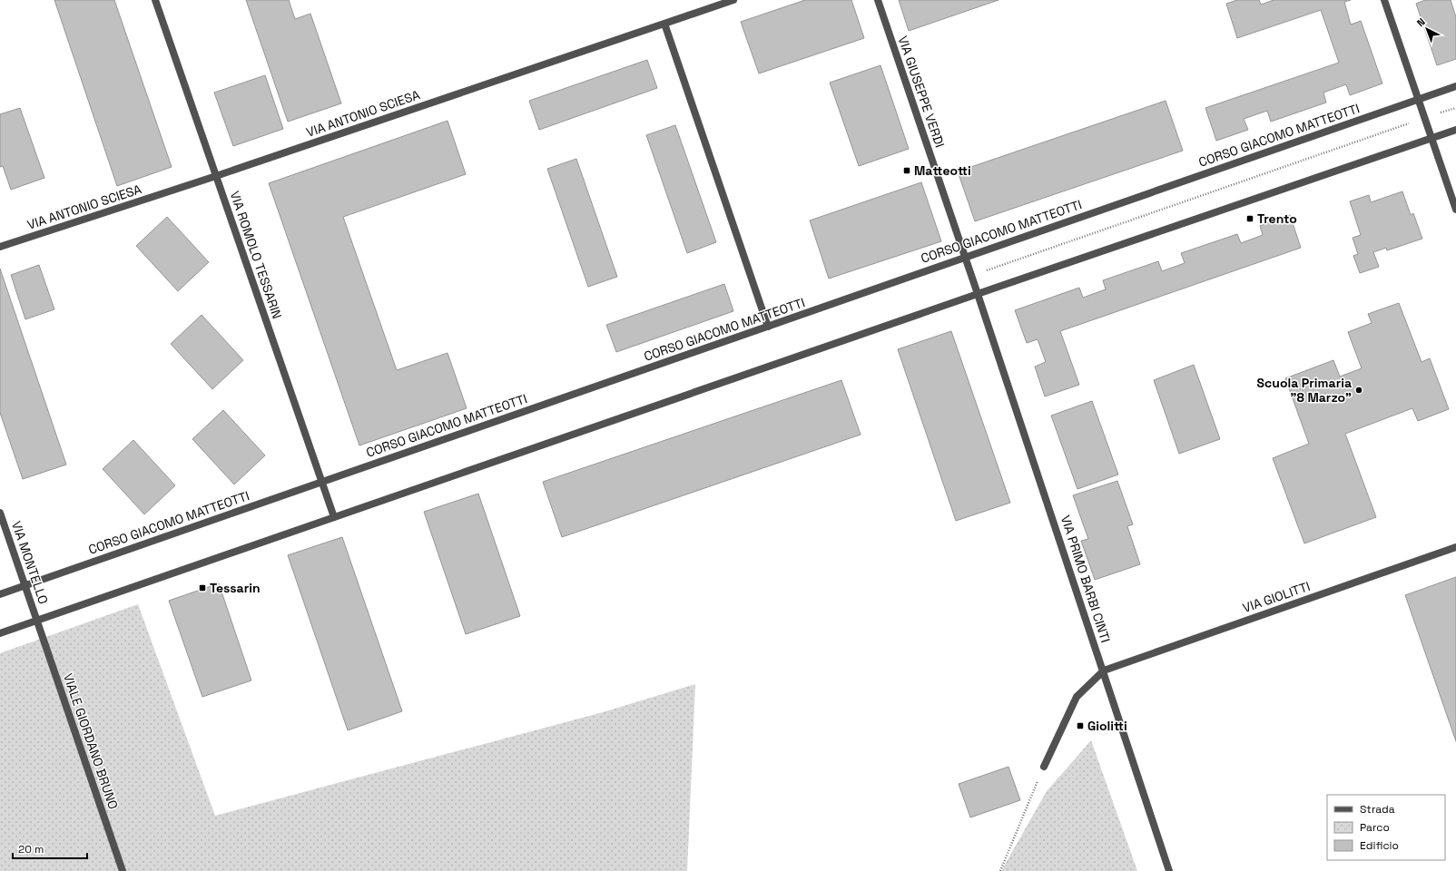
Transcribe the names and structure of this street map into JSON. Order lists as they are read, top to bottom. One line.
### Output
{"streets":{"street":["VIA GIUSEPPE VERDI","VIA ANTONIO SCIESA","CORSO GIACOMO MATTEOTTI","VIA ROMOLO TESSARIN","VIA MONTELLO","VIA PRIMO BARBI CINTI","VIA GIOLITTI","VIALE GIORDANO BRUNO"]},"crossings":[["VIA GIUSEPPE VERDI","CORSO GIACOMO MATTEOTTI"],["VIA GIUSEPPE VERDI","VIA PRIMO BARBI CINTI"],["VIA ANTONIO SCIESA","VIA ROMOLO TESSARIN"],["CORSO GIACOMO MATTEOTTI","VIA ROMOLO TESSARIN"],["CORSO GIACOMO MATTEOTTI","VIA MONTELLO"],["VIA MONTELLO","VIALE GIORDANO BRUNO"],["VIA PRIMO BARBI CINTI","VIA GIOLITTI"]],"places":{"transit":["Matteotti","Trento","Tessarin","Giolitti"],"other":["Scuola Primaria \"8 Marzo\""]},"legend":["Strada","Parco","Edificio"],"scale_bar":"20 m","north":"top left"}
